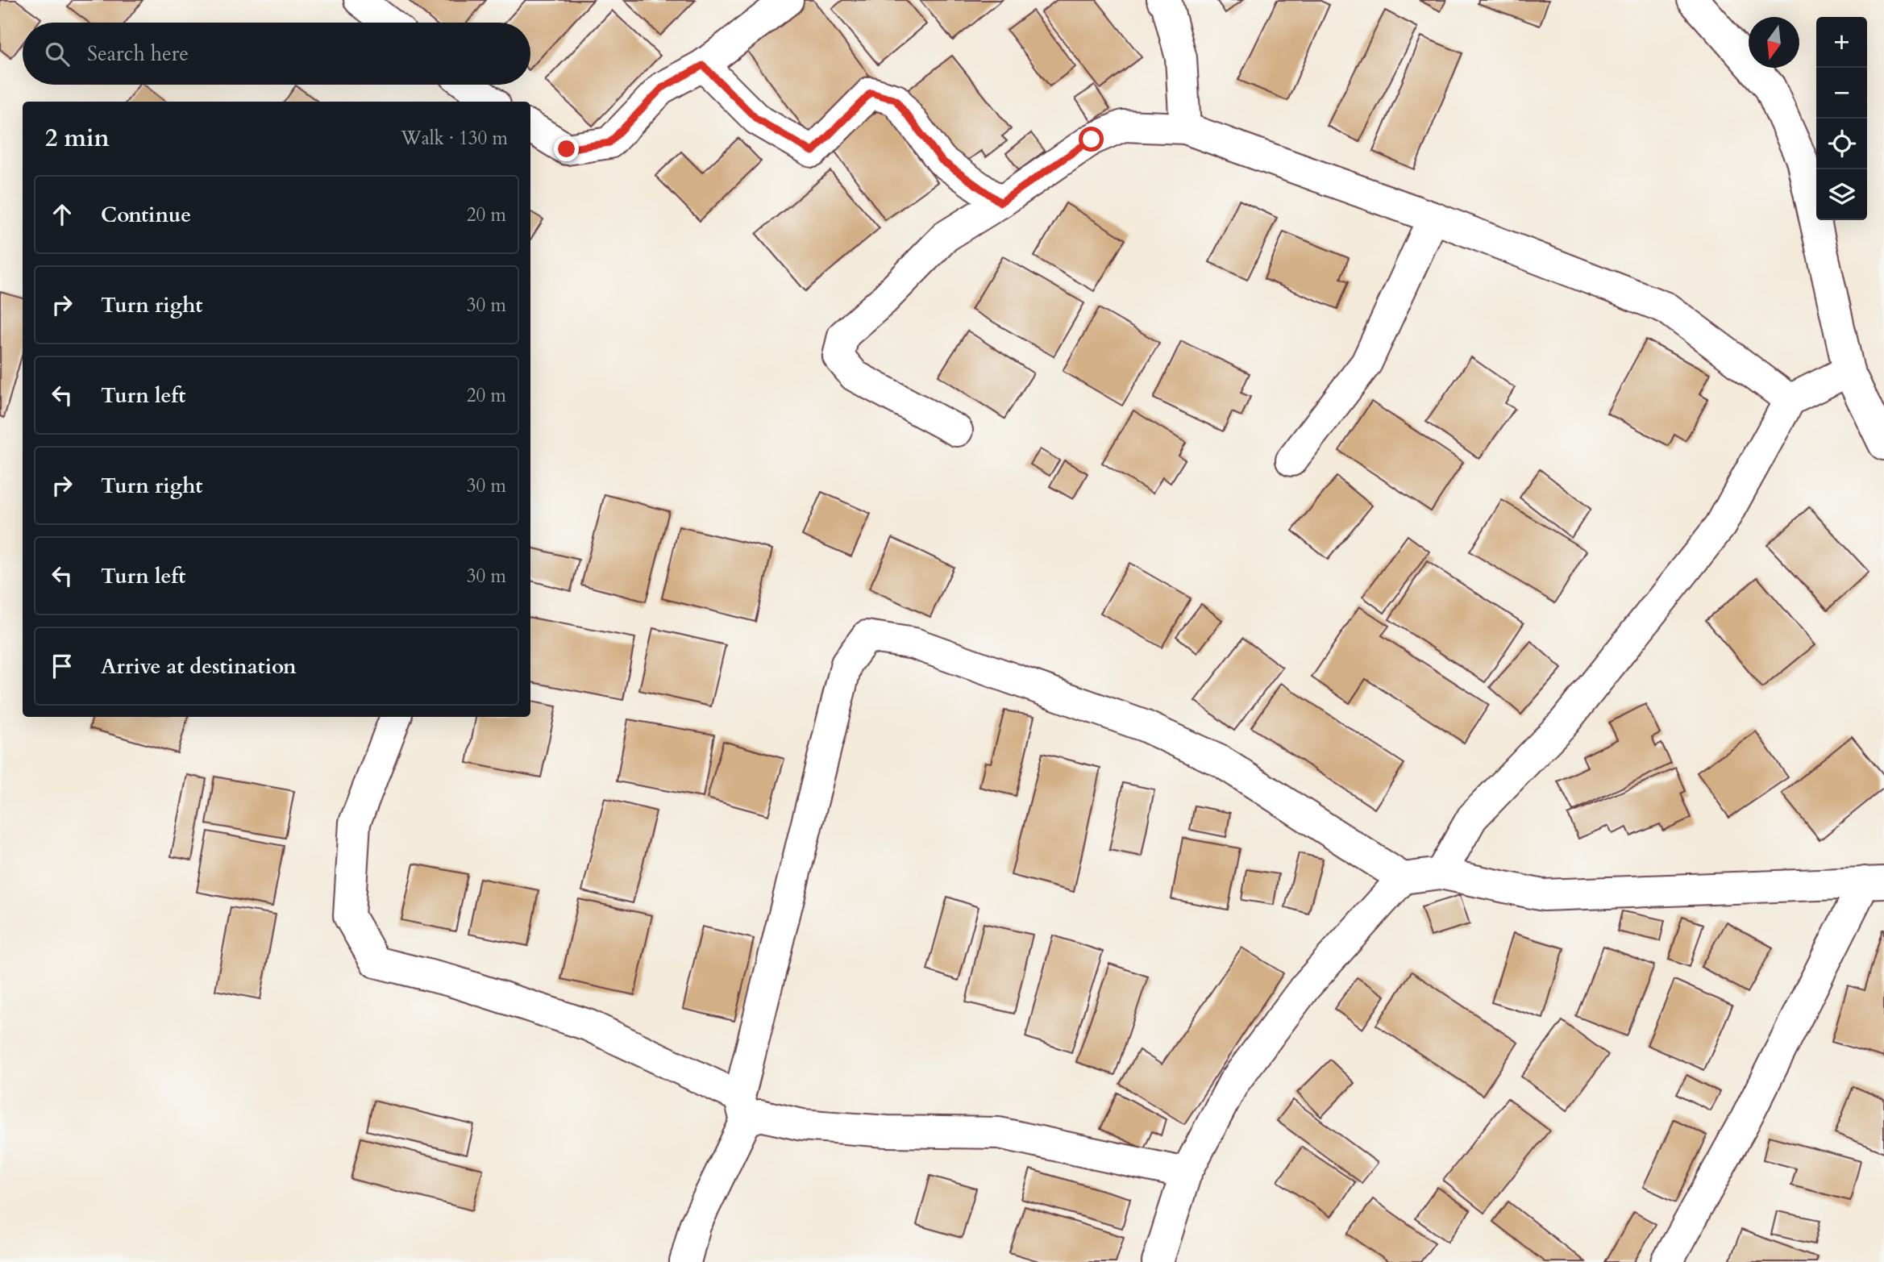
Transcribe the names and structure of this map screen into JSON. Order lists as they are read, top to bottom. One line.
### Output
{"north":"bottom","page":{"map_buttons":["+","−"],"search":"Search here","heading":["2 min","Walk · 130 m"],"list":[["Continue","20 m"],["Turn right","30 m"],["Turn left","20 m"],["Turn right","30 m"],["Turn left","30 m"],"Arrive at destination"]}}
